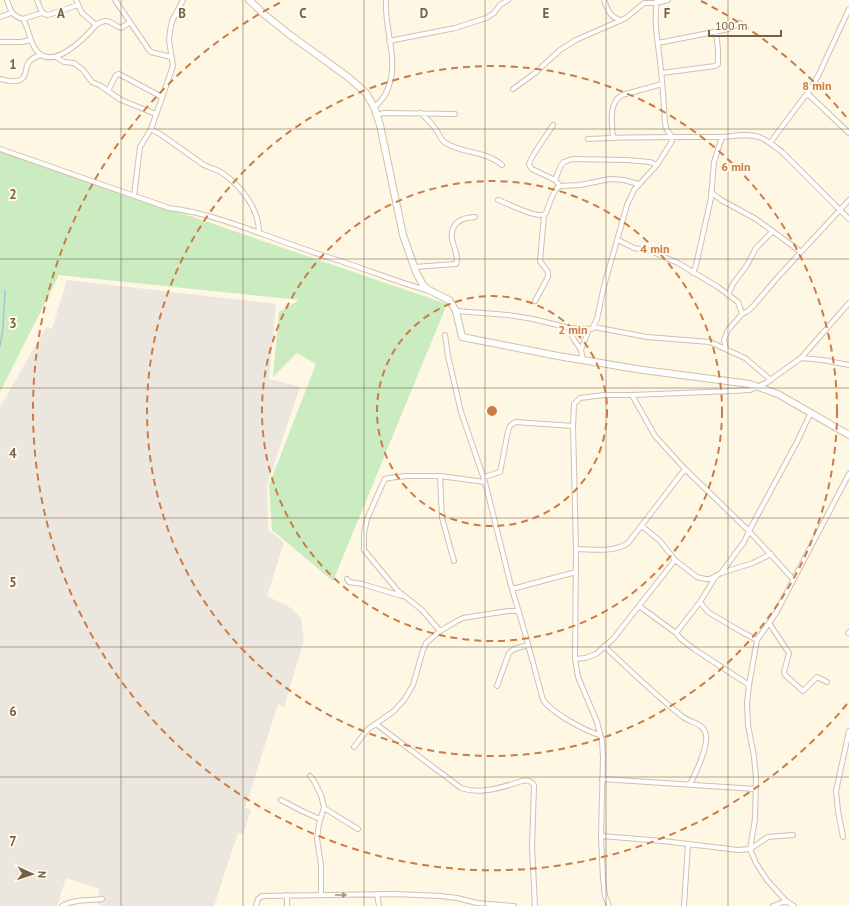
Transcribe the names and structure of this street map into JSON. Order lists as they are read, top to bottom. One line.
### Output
{"scale_bar":"100 m","north":"right","grid":{"columns":["A","B","C","D","E","F"],"rows":["1","2","3","4","5","6","7"]},"rings":["8 min","6 min","4 min","2 min"]}
